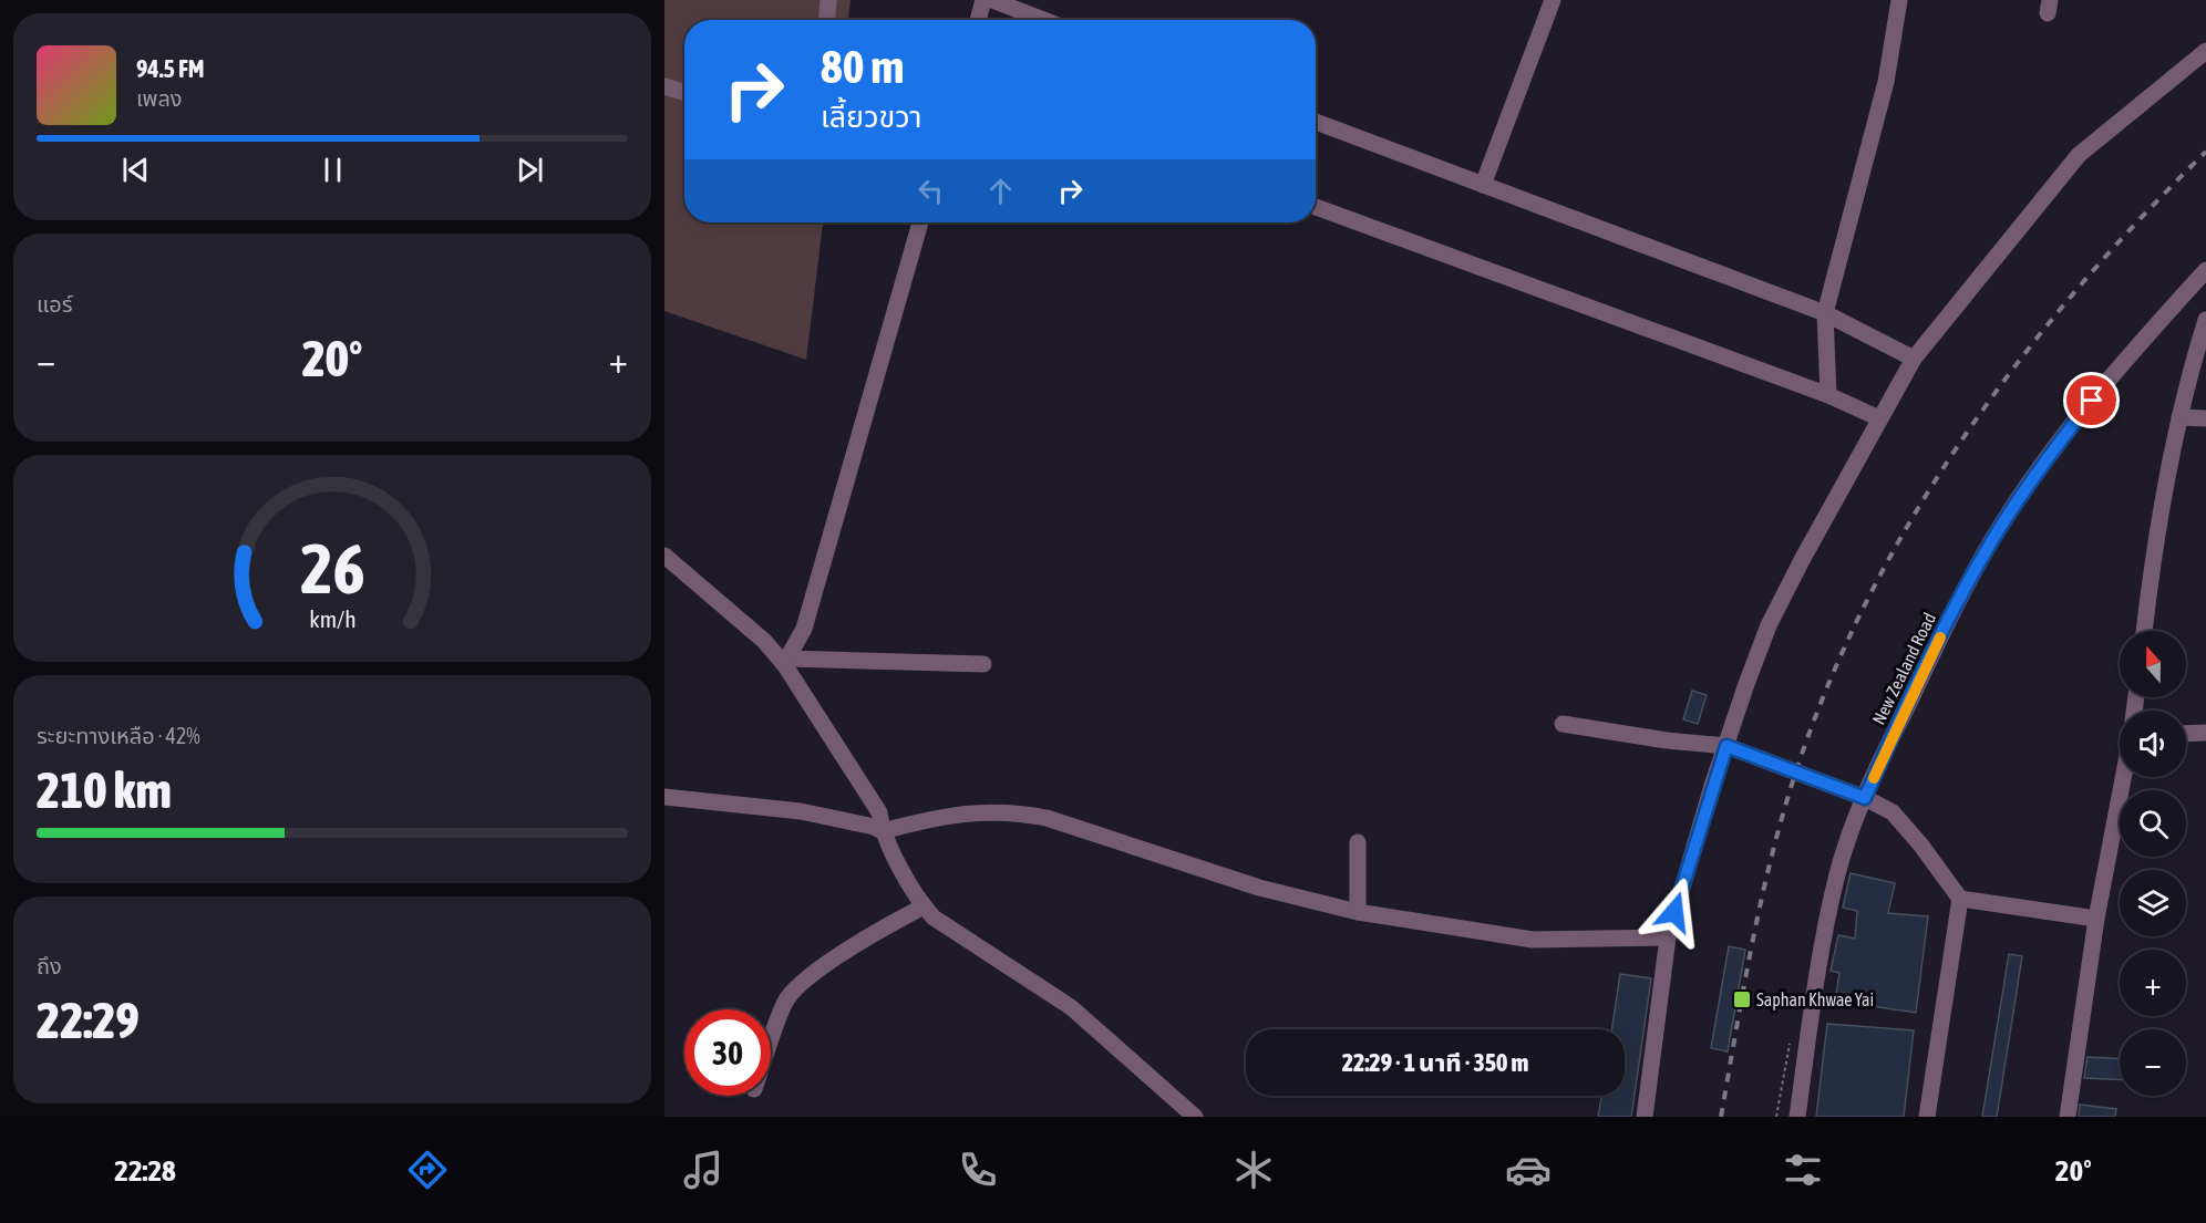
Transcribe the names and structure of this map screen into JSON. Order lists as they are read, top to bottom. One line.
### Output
{"streets":{"street":["New Zealand Road"]},"places":{"transit":["Saphan Khwae Yai"]},"north":"top","page":{"turn":["80 m","เลี้ยวขวา"],"song":["94.5 FM","เพลง"],"tile":["แอร์",["ระยะทางเหลือ · 42%","210 km"],["ถึง","22:29"]],"heat":["−","20°","+"],"map_buttons":["+","−"],"limit":"30","trip":"22:29 · 1 นาที · 350 m","tabs":["22:28","20°"],"gauge":["26","km/h"]}}
